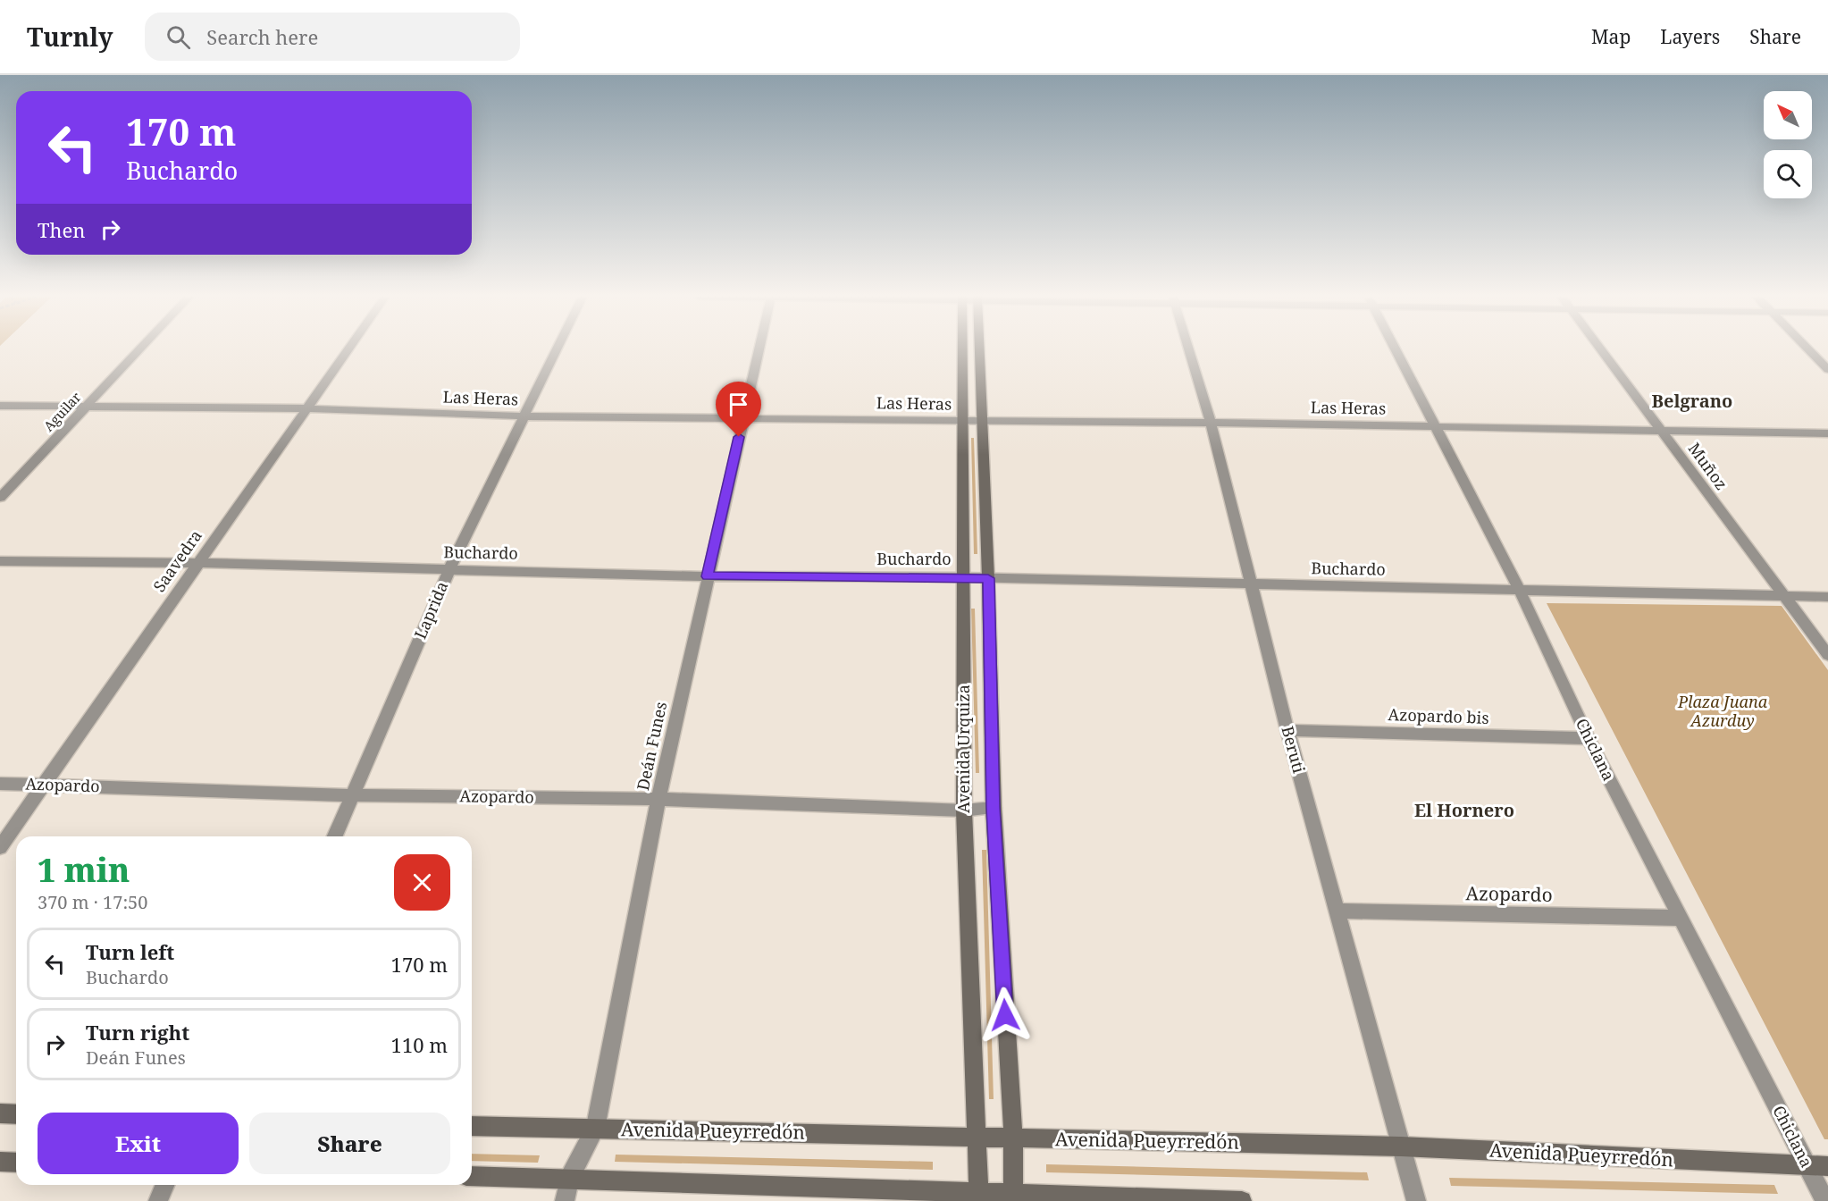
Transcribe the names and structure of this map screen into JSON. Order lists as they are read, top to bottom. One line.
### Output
{"streets":{"main road":["Avenida Urquiza","Avenida Pueyrredón"],"street":["Las Heras","Aguilar","Muñoz","Buchardo","Saavedra","Laprida","Azopardo bis","Deán Funes","Beruti","Chiclana","Azopardo"]},"crossings":[["Las Heras","Aguilar"],["Las Heras","Muñoz"],["Las Heras","Saavedra"],["Las Heras","Laprida"],["Las Heras","Deán Funes"],["Las Heras","Avenida Urquiza"],["Las Heras","Beruti"],["Las Heras","Chiclana"],["Muñoz","Buchardo"],["Buchardo","Saavedra"],["Buchardo","Laprida"],["Buchardo","Deán Funes"],["Buchardo","Avenida Urquiza"],["Buchardo","Beruti"],["Buchardo","Chiclana"],["Saavedra","Azopardo"],["Laprida","Azopardo"],["Azopardo bis","Beruti"],["Azopardo bis","Chiclana"],["Deán Funes","Azopardo"],["Deán Funes","Avenida Pueyrredón"],["Avenida Urquiza","Azopardo"],["Avenida Urquiza","Avenida Pueyrredón"],["Beruti","Azopardo"],["Beruti","Avenida Pueyrredón"],["Chiclana","Azopardo"],["Chiclana","Avenida Pueyrredón"]],"districts":["Belgrano","El Hornero"],"parks":["Plaza Juana Azurduy"],"north":"top left","page":{"header":"Turnly","search":"Search here","nav":["Map","Layers","Share"],"turn":["170 m","Buchardo"],"then":"Then","heading":["1 min","370 m · 17:50"],"list":[{"name":"Turn left","note":"Buchardo","value":"170 m"},{"name":"Turn right","note":"Deán Funes","value":"110 m"}],"buttons":["Exit","Share"]}}
